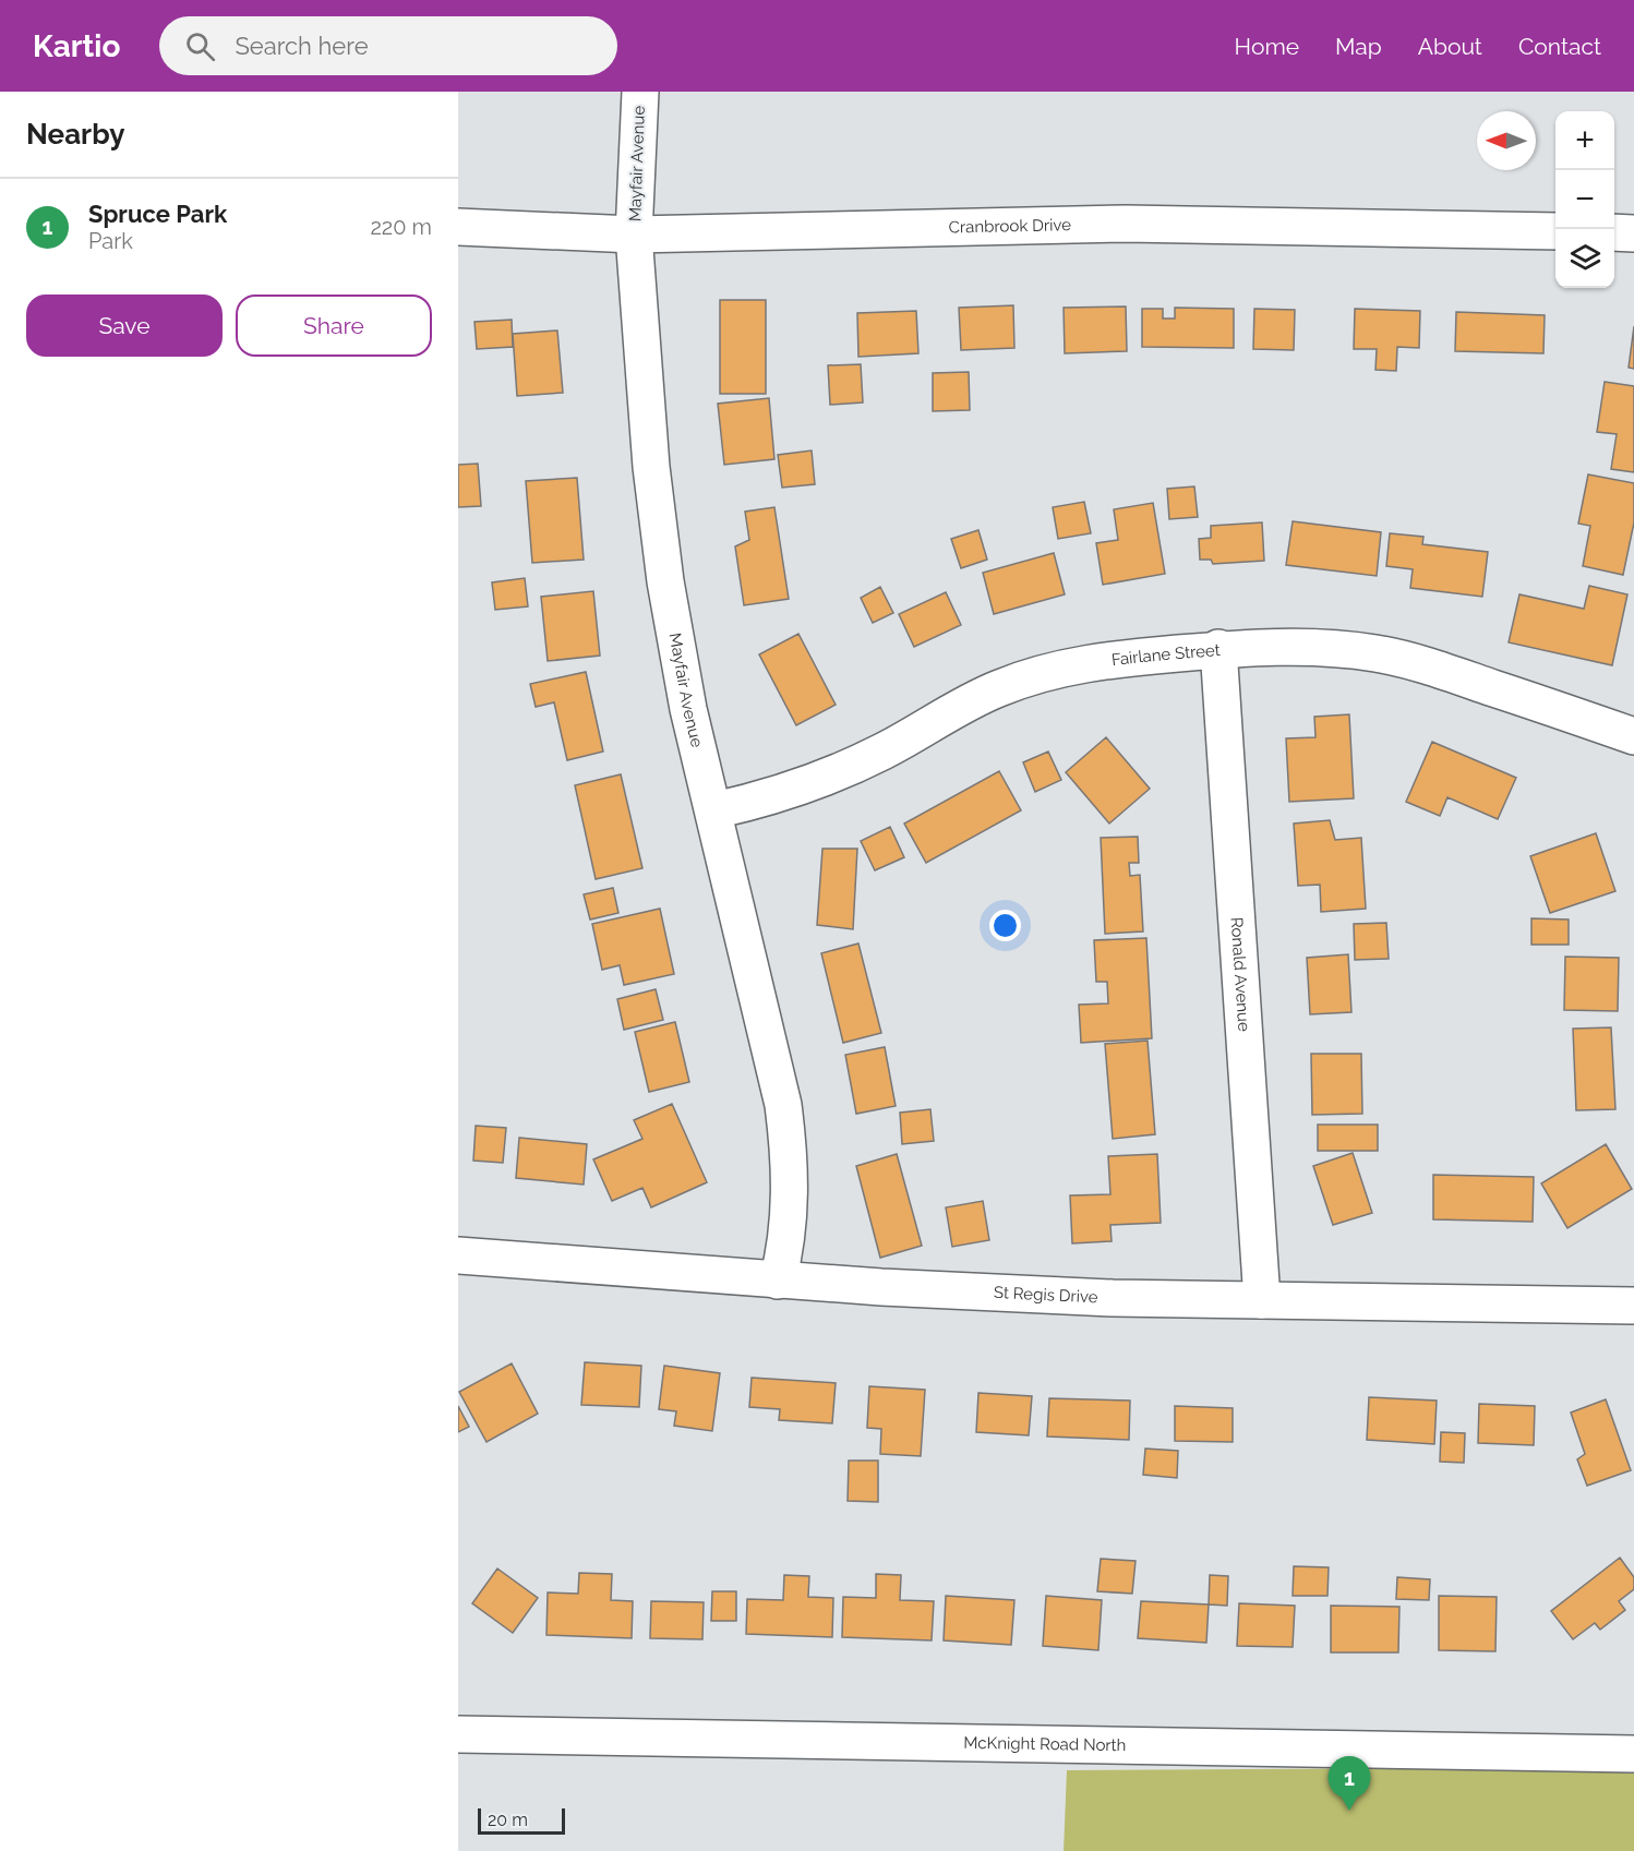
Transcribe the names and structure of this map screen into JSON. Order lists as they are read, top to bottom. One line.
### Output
{"streets":{"street":["Mayfair Avenue","Cranbrook Drive","Fairlane Street","Ronald Avenue","St Regis Drive","McKnight Road North"]},"crossings":[["Mayfair Avenue","Cranbrook Drive"],["Mayfair Avenue","Fairlane Street"],["Mayfair Avenue","St Regis Drive"],["Fairlane Street","Ronald Avenue"],["Ronald Avenue","St Regis Drive"]],"scale_bar":"20 m","north":"left","page":{"header":"Kartio","search":"Search here","nav":["Home","Map","About","Contact"],"heading":"Nearby","map_buttons":["+","−"],"list":[{"mark":"1","name":"Spruce Park","note":"Park","value":"220 m"}],"buttons":["Save","Share"],"pins":"1","scale":"20 m"}}
